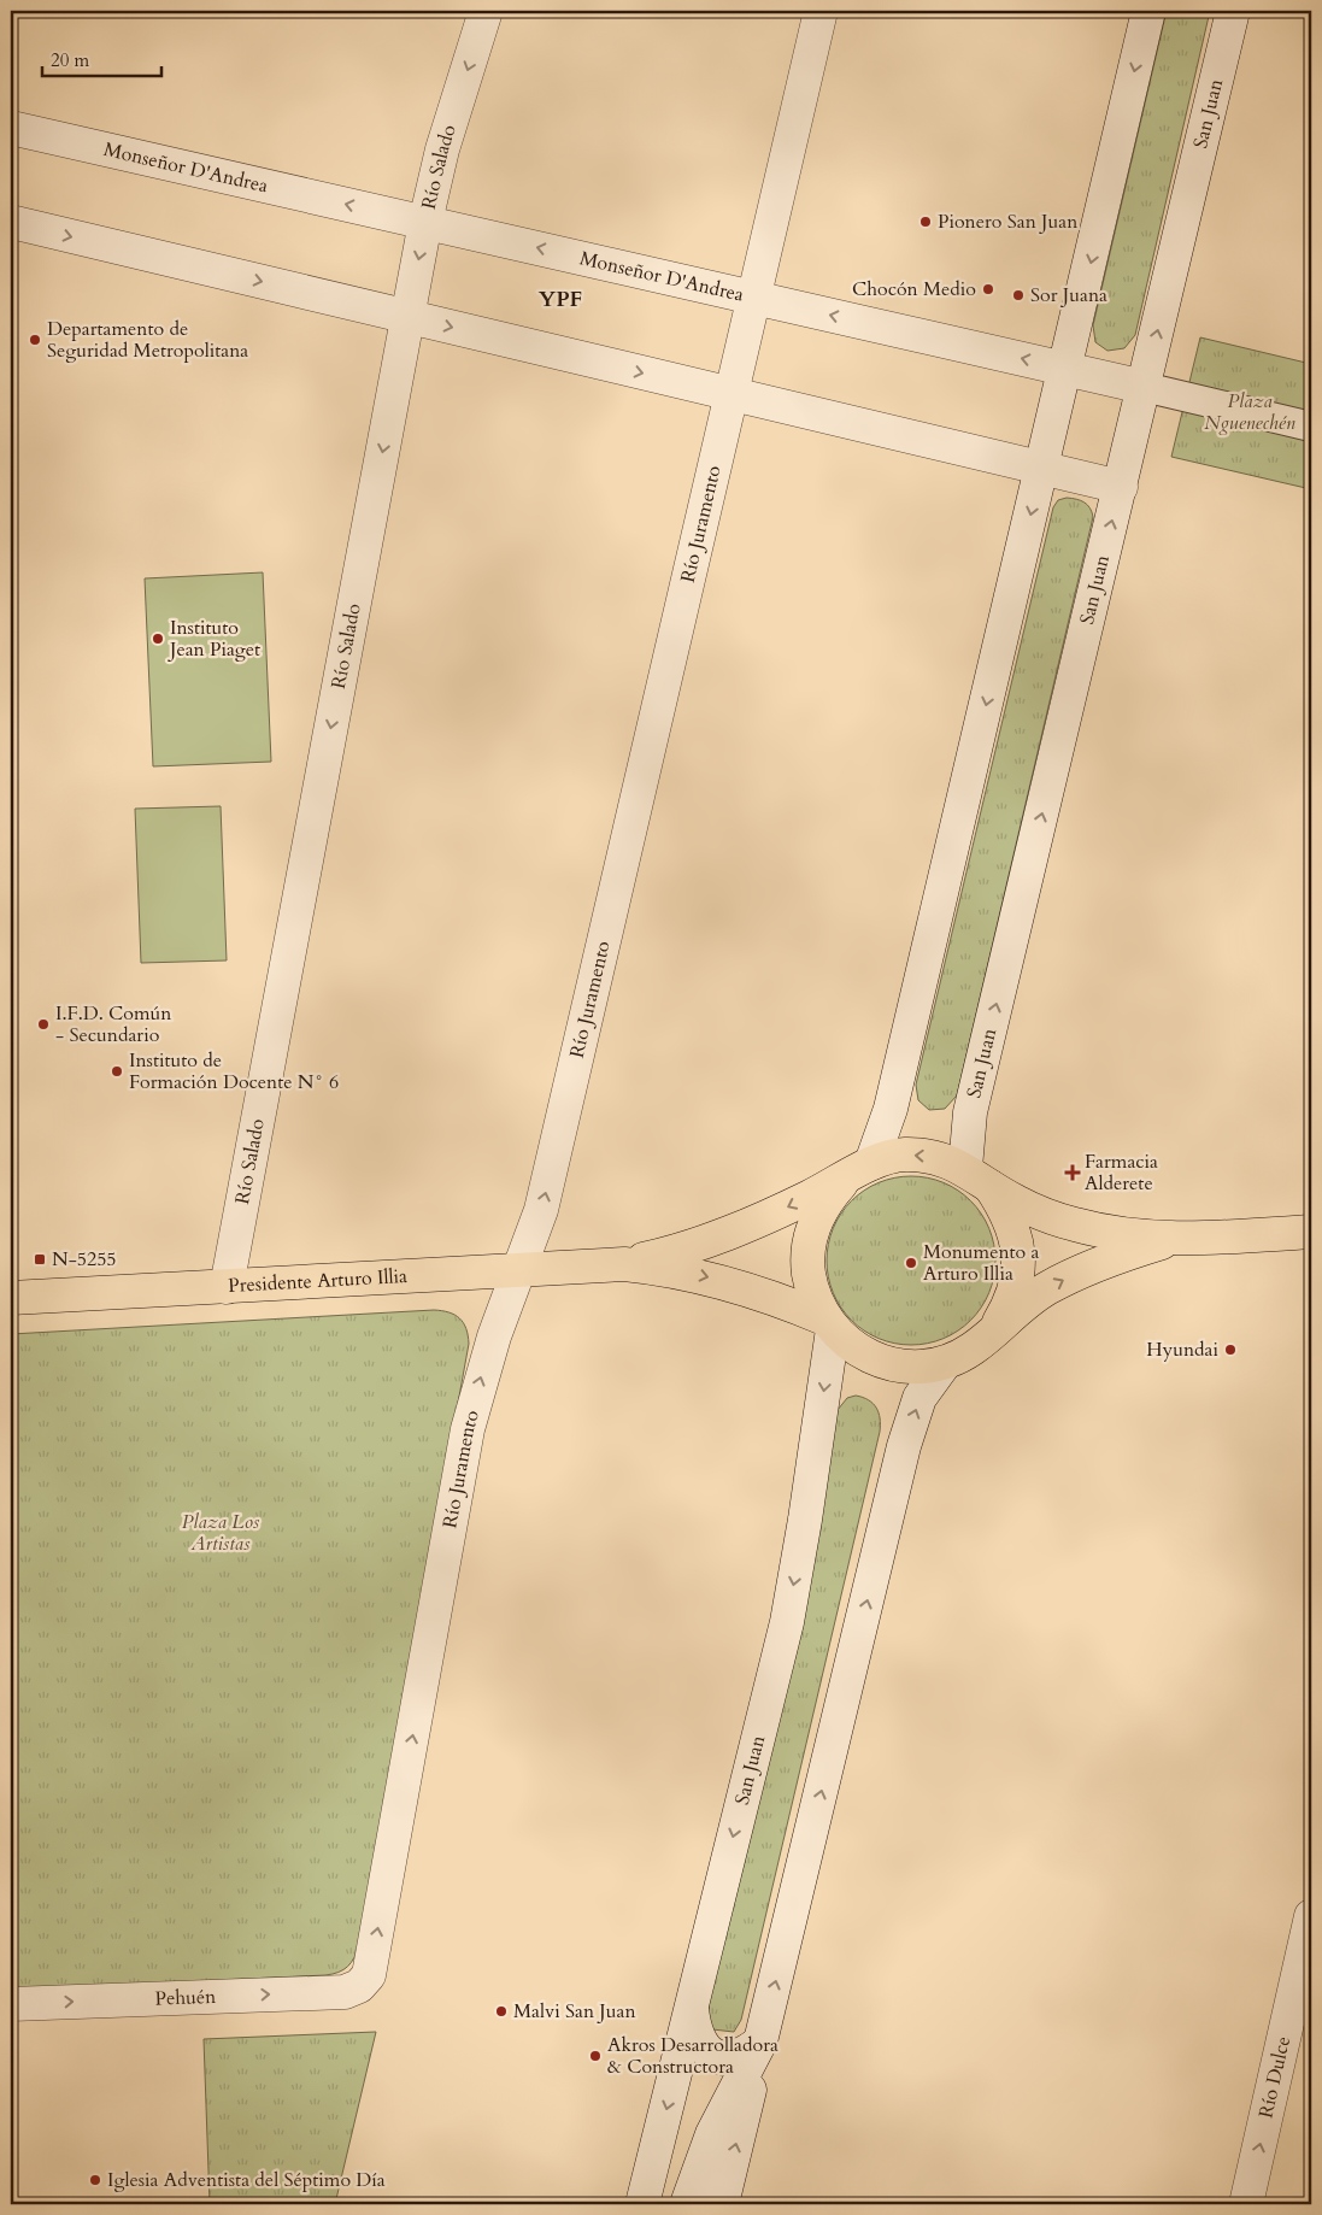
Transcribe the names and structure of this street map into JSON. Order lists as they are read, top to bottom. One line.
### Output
{"streets":{"main road":["Presidente Arturo Illia"],"street":["San Juan","Monseñor D'Andrea","Río Salado","Río Juramento","Pehuén","Río Dulce"]},"crossings":[["San Juan","Monseñor D'Andrea"],["San Juan","Presidente Arturo Illia"],["Monseñor D'Andrea","Río Salado"],["Monseñor D'Andrea","Río Juramento"],["Río Salado","Presidente Arturo Illia"],["Río Juramento","Presidente Arturo Illia"],["Río Juramento","Pehuén"]],"one_way":["Río Salado","Río Juramento","Pehuén","Río Dulce"],"districts":["YPF"],"parks":["Plaza Nguenechén","Plaza Los Artistas"],"places":{"other":["Pionero San Juan","Chocón Medio","Sor Juana","Departamento de Seguridad Metropolitana","Instituto Jean Piaget","I.F.D. Común - Secundario","Instituto de Formación Docente N° 6","Monumento a Arturo Illia","Hyundai","Malvi San Juan","Akros Desarrolladora & Constructora","Iglesia Adventista del Séptimo Día"],"health":["Farmacia Alderete"],"transit":["N-5255"]},"scale_bar":"20 m"}
